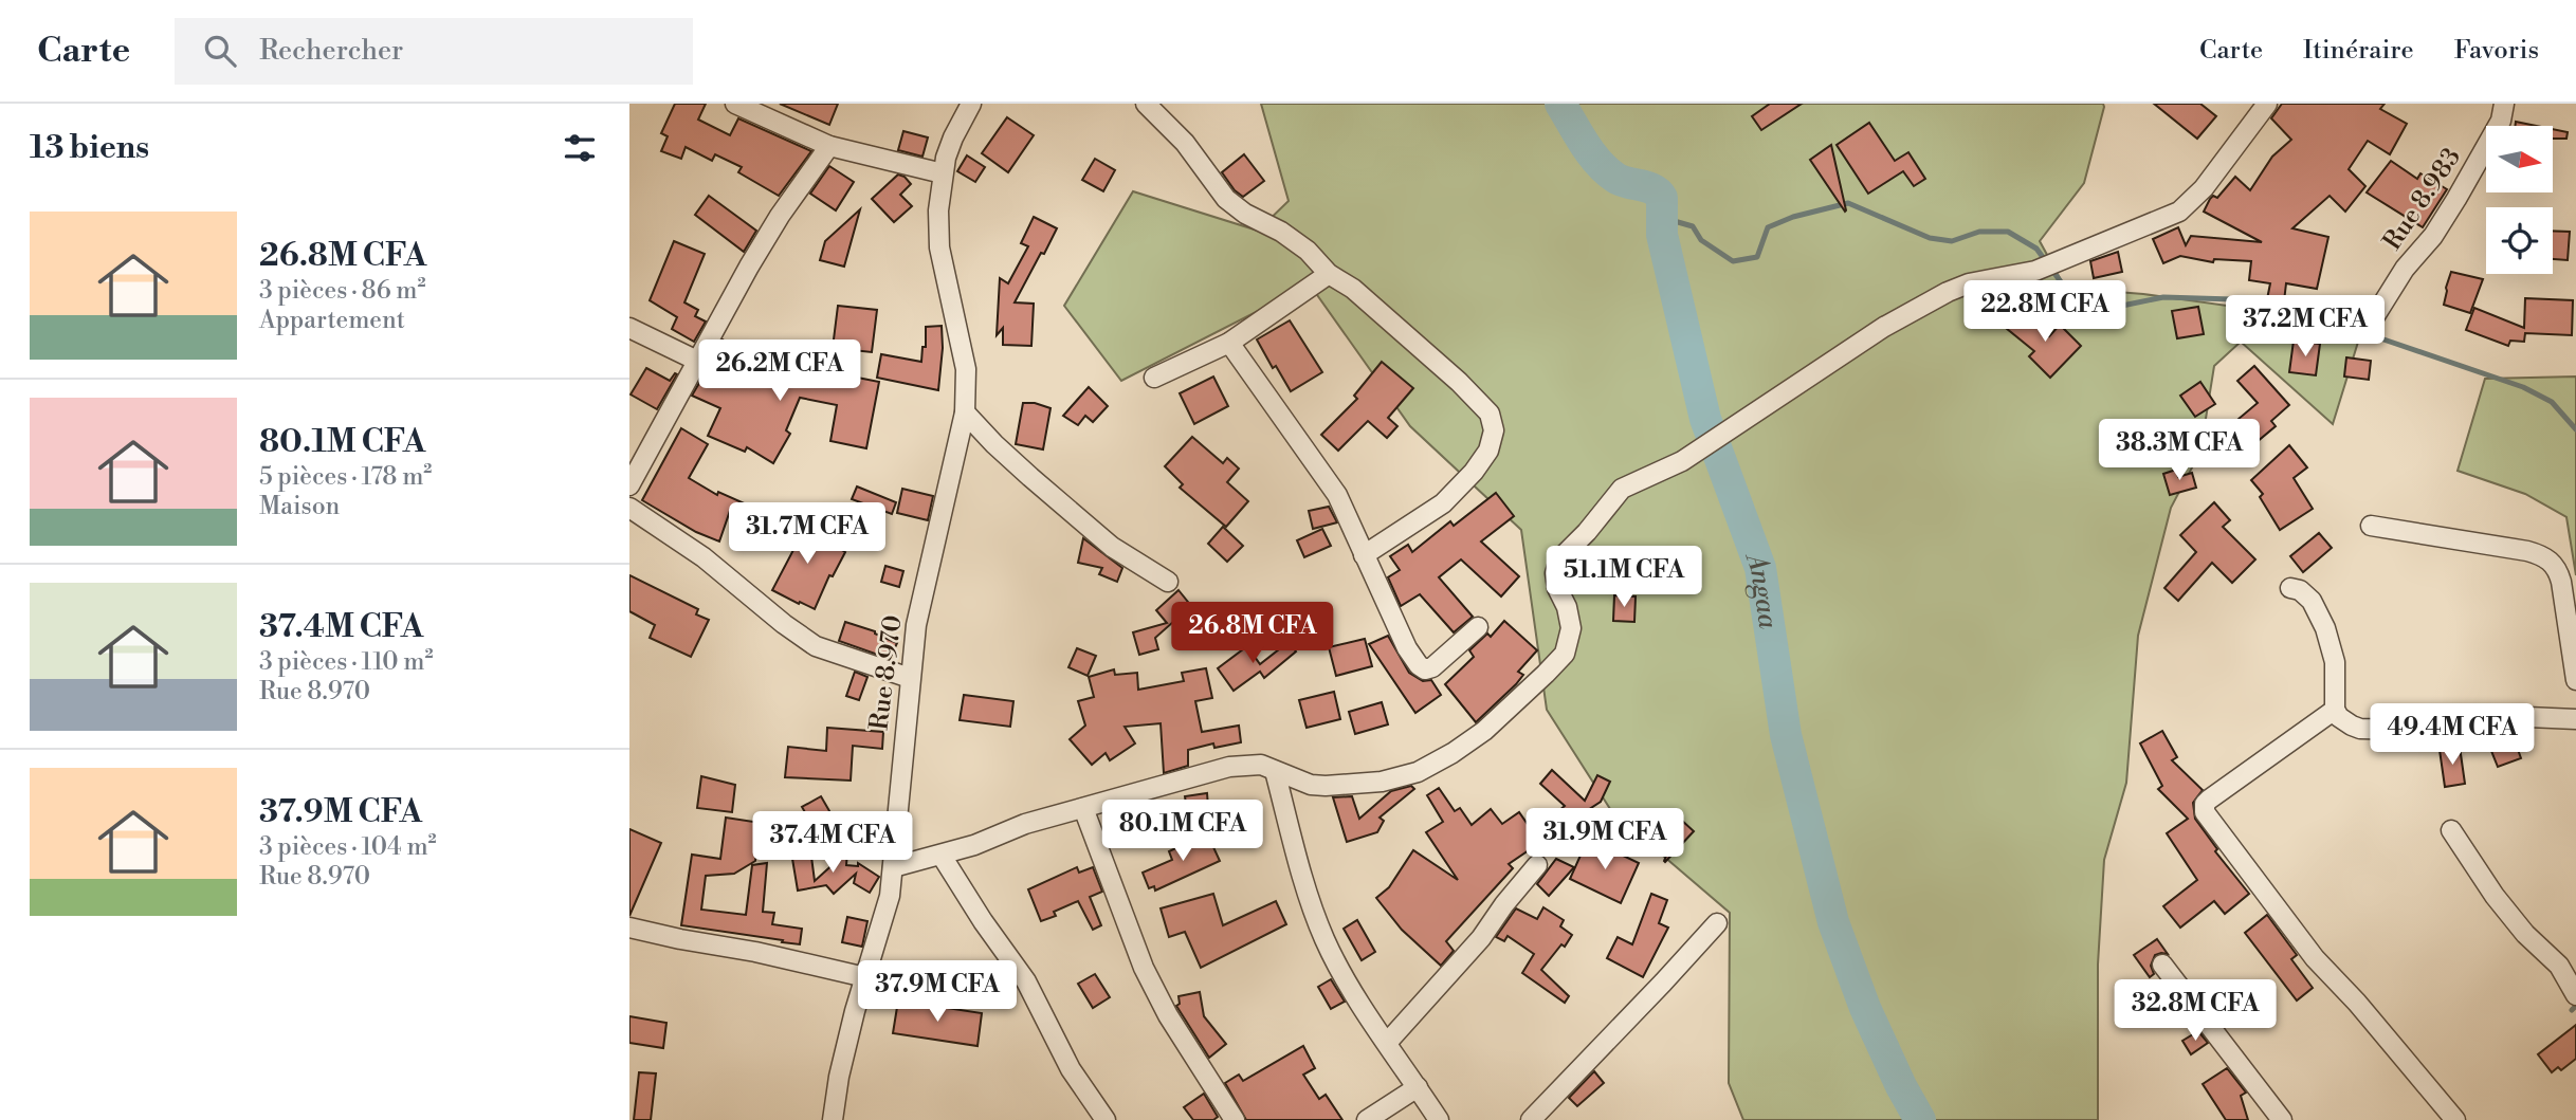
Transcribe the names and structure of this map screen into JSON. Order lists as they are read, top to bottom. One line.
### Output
{"streets":{"street":["Rue 8.983","Rue 8.970"]},"water":["Angaa"],"north":"right","page":{"header":"Carte","search":"Rechercher","nav":["Carte","Itinéraire","Favoris"],"heading":"13 biens","list":[{"name":"26.8M CFA","note":"3 pièces · 86 m² · Appartement"},{"name":"80.1M CFA","note":"5 pièces · 178 m² · Maison"},{"name":"37.4M CFA","note":"3 pièces · 110 m² · Rue 8.970"},{"name":"37.9M CFA","note":"3 pièces · 104 m² · Rue 8.970"}],"price":["22.8M CFA","37.2M CFA","26.2M CFA","38.3M CFA","31.7M CFA","51.1M CFA","26.8M CFA","49.4M CFA","80.1M CFA","31.9M CFA","37.4M CFA","37.9M CFA","32.8M CFA"]}}
